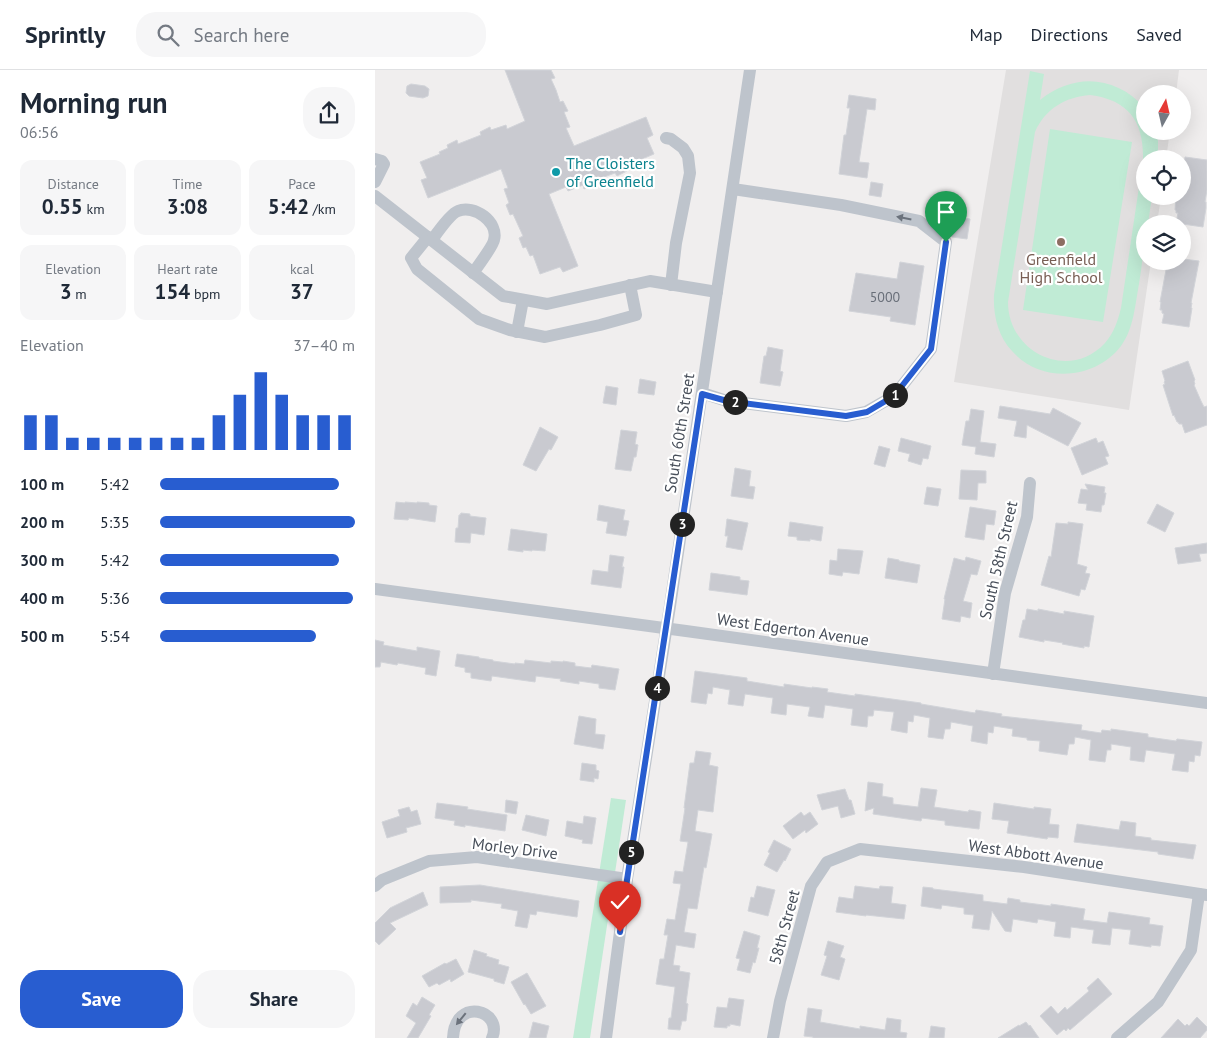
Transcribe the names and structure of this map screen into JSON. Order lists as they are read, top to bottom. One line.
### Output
{"streets":{"street":["South 60th Street","South 58th Street","West Edgerton Avenue","Morley Drive","West Abbott Avenue","58th Street"]},"crossings":[["South 60th Street","West Edgerton Avenue"],["South 60th Street","Morley Drive"],["South 58th Street","West Edgerton Avenue"],["West Abbott Avenue","58th Street"]],"places":["The Cloisters of Greenfield","Greenfield High School"],"house_numbers":["5000"],"north":"top","page":{"header":"Sprintly","search":"Search here","nav":["Map","Directions","Saved"],"heading":["Morning run","06:56"],"stats":[["Distance","0.55 km"],["Time","3:08"],["Pace","5:42 /km"],["Elevation","3 m"],["Heart rate","154 bpm"],["kcal","37"]],"chart":["Elevation","37–40 m"],"pins":["1","2","3","4","5"],"list":[{"name":"100 m","note":"5:42"},{"name":"200 m","note":"5:35"},{"name":"300 m","note":"5:42"},{"name":"400 m","note":"5:36"},{"name":"500 m","note":"5:54"}],"buttons":["Save","Share"]}}
